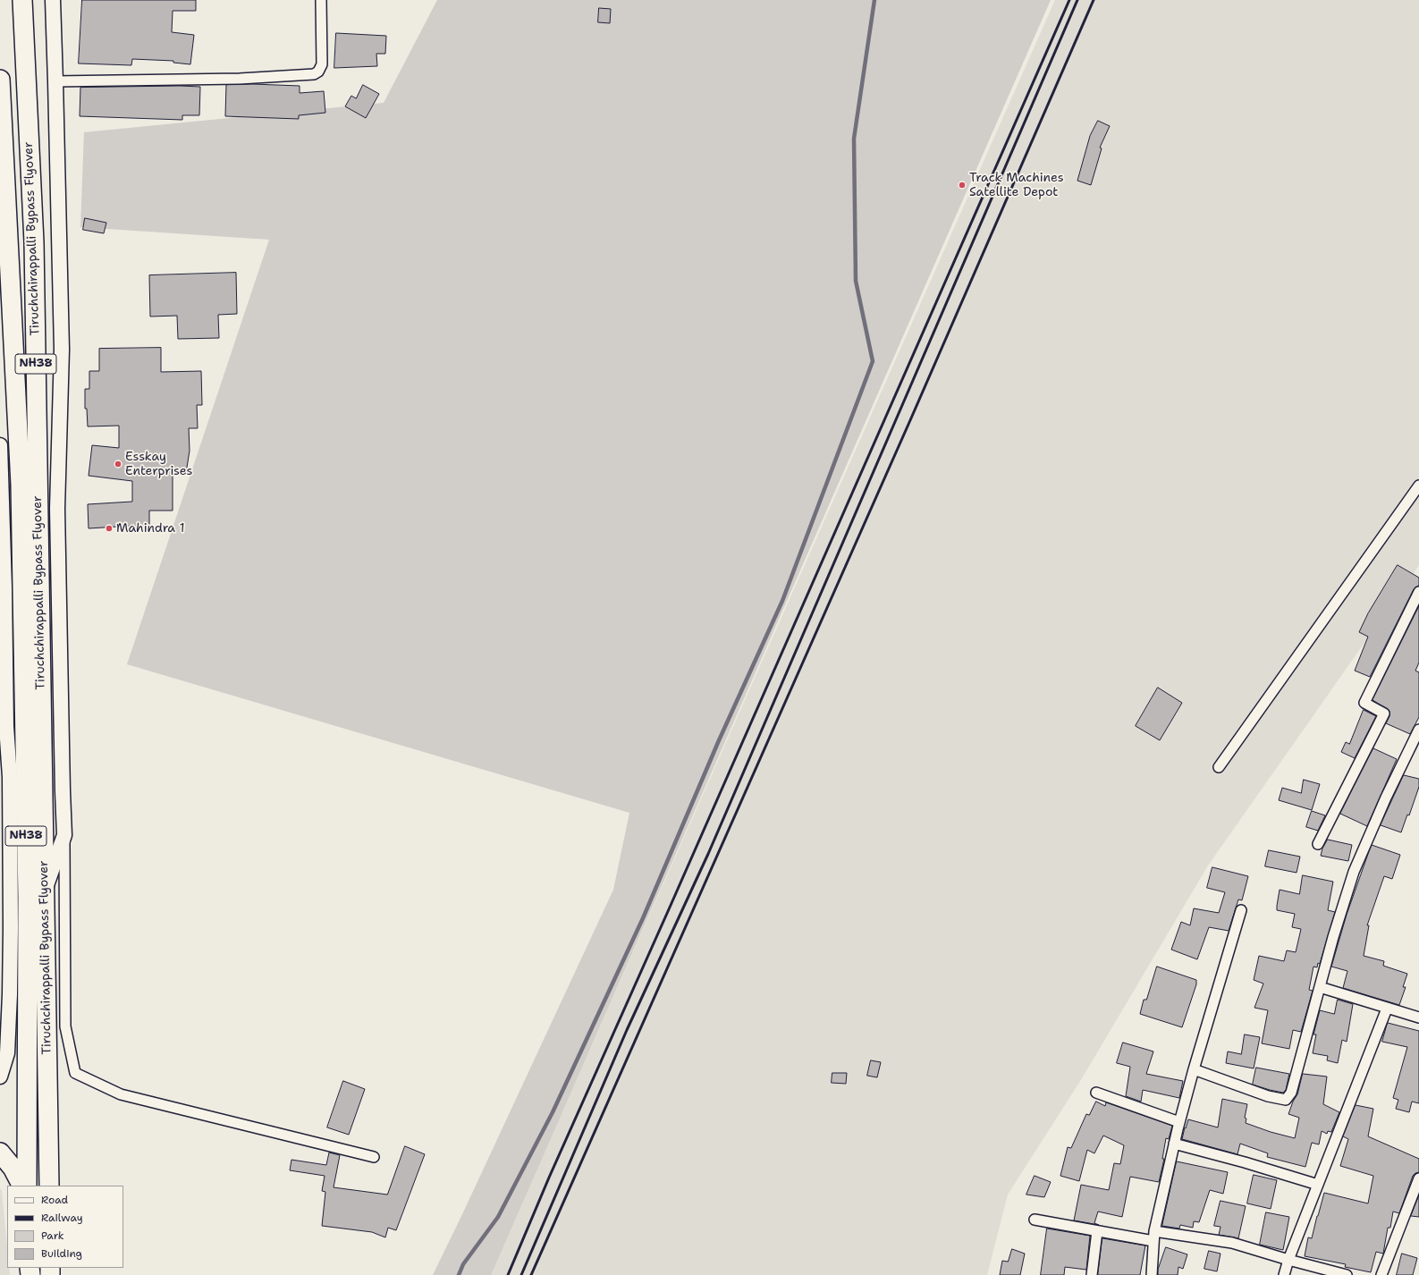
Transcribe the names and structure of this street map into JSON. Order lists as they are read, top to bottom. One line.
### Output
{"streets":{"highway":["Tiruchchirappalli Bypass Flyover","NH38"]},"places":["Track Machines Satellite Depot","Esskay Enterprises","Mahindra 1"],"legend":["Road","Railway","Park","Building"]}
